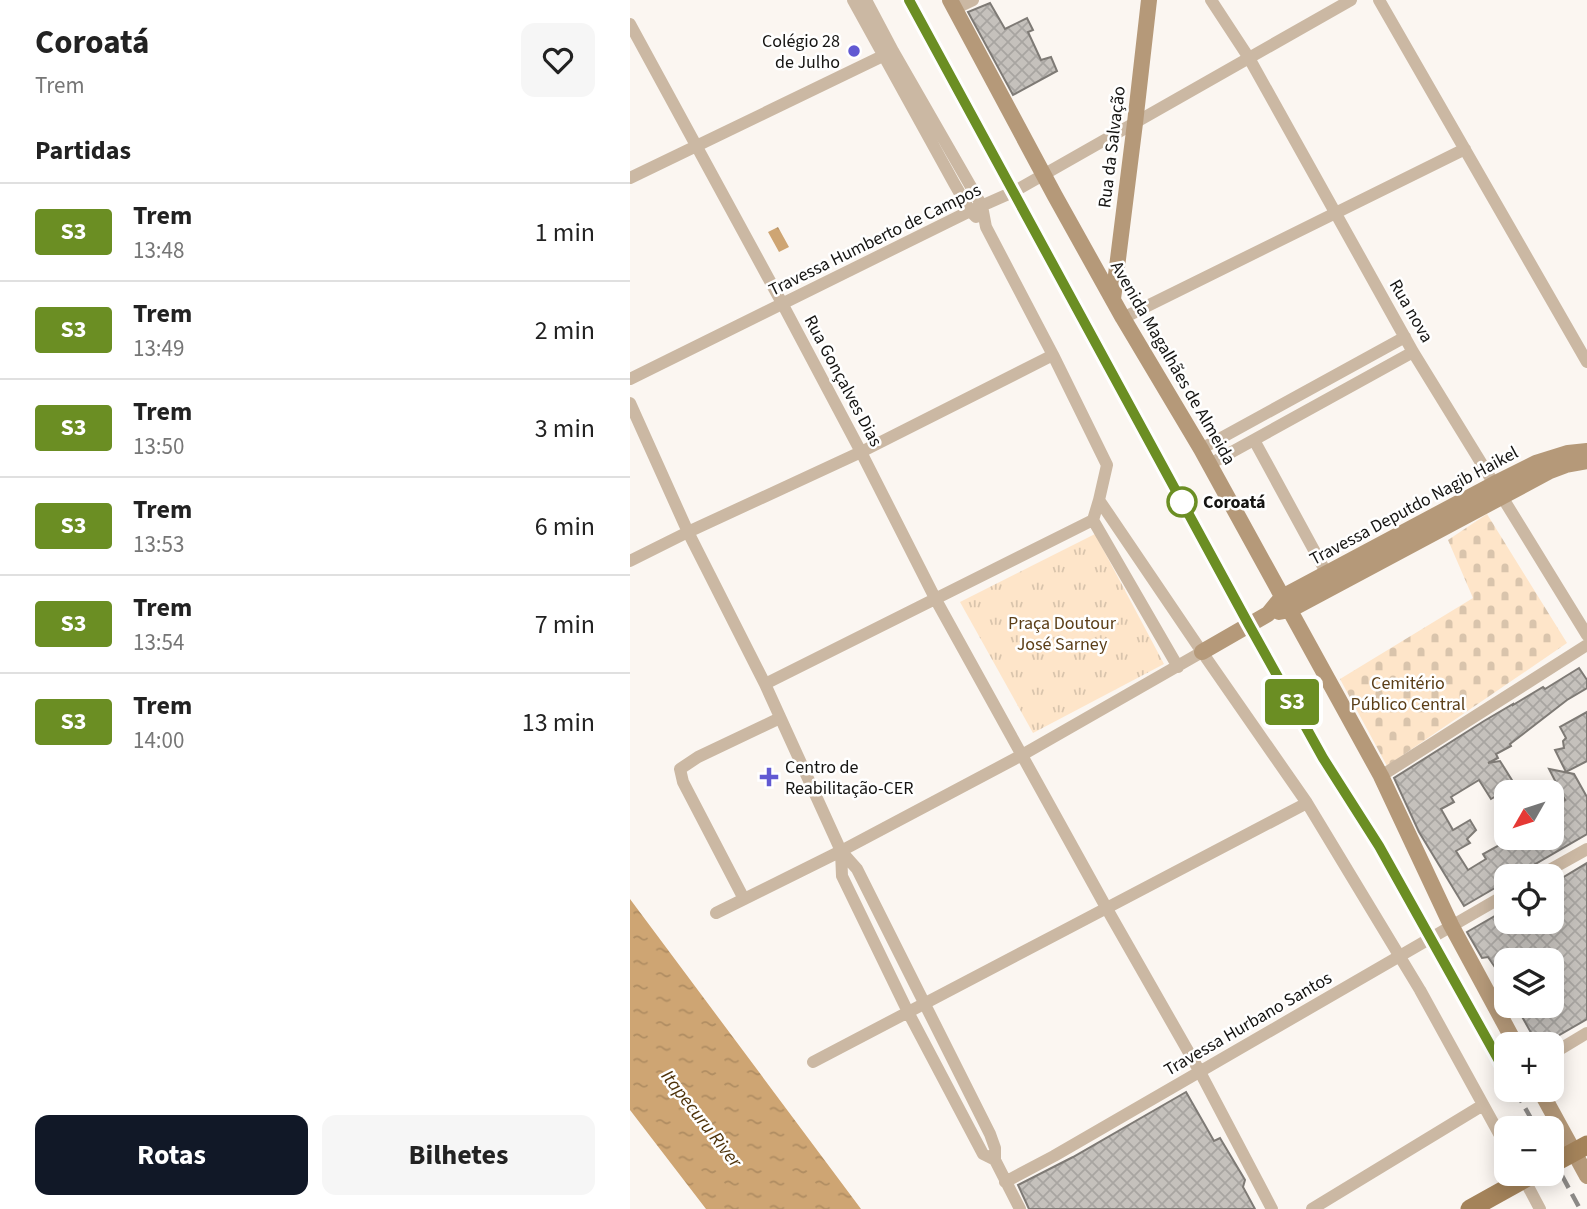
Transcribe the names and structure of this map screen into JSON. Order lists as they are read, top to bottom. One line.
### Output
{"streets":{"street":["Rua da Salvação","Travessa Humberto de Campos","Rua nova","Avenida Magalhães de Almeida","Rua Gonçalves Dias","Travessa Deputdo Nagib Haikel","Travessa Hurbano Santos"]},"crossings":[["Rua da Salvação","Travessa Humberto de Campos"],["Rua da Salvação","Avenida Magalhães de Almeida"],["Travessa Humberto de Campos","Rua nova"],["Travessa Humberto de Campos","Avenida Magalhães de Almeida"],["Travessa Humberto de Campos","Rua Gonçalves Dias"],["Rua nova","Travessa Deputdo Nagib Haikel"],["Avenida Magalhães de Almeida","Travessa Deputdo Nagib Haikel"],["Avenida Magalhães de Almeida","Travessa Hurbano Santos"],["Rua Gonçalves Dias","Travessa Hurbano Santos"]],"water":["Itapecuru River"],"parks":["Praça Doutour José Sarney","Cemitério Público Central"],"places":{"other":["Colégio 28 de Julho","Coroatá"],"health":["Centro de Reabilitação-CER"]},"north":"bottom left","page":{"heading":[["Coroatá","Trem"],"Partidas"],"on_map":"S3","list":[{"mark":"S3","name":"Trem","note":"13:48","value":"1 min"},{"mark":"S3","name":"Trem","note":"13:49","value":"2 min"},{"mark":"S3","name":"Trem","note":"13:50","value":"3 min"},{"mark":"S3","name":"Trem","note":"13:53","value":"6 min"},{"mark":"S3","name":"Trem","note":"13:54","value":"7 min"},{"mark":"S3","name":"Trem","note":"14:00","value":"13 min"}],"map_buttons":["+","−"],"buttons":["Rotas","Bilhetes"]}}
